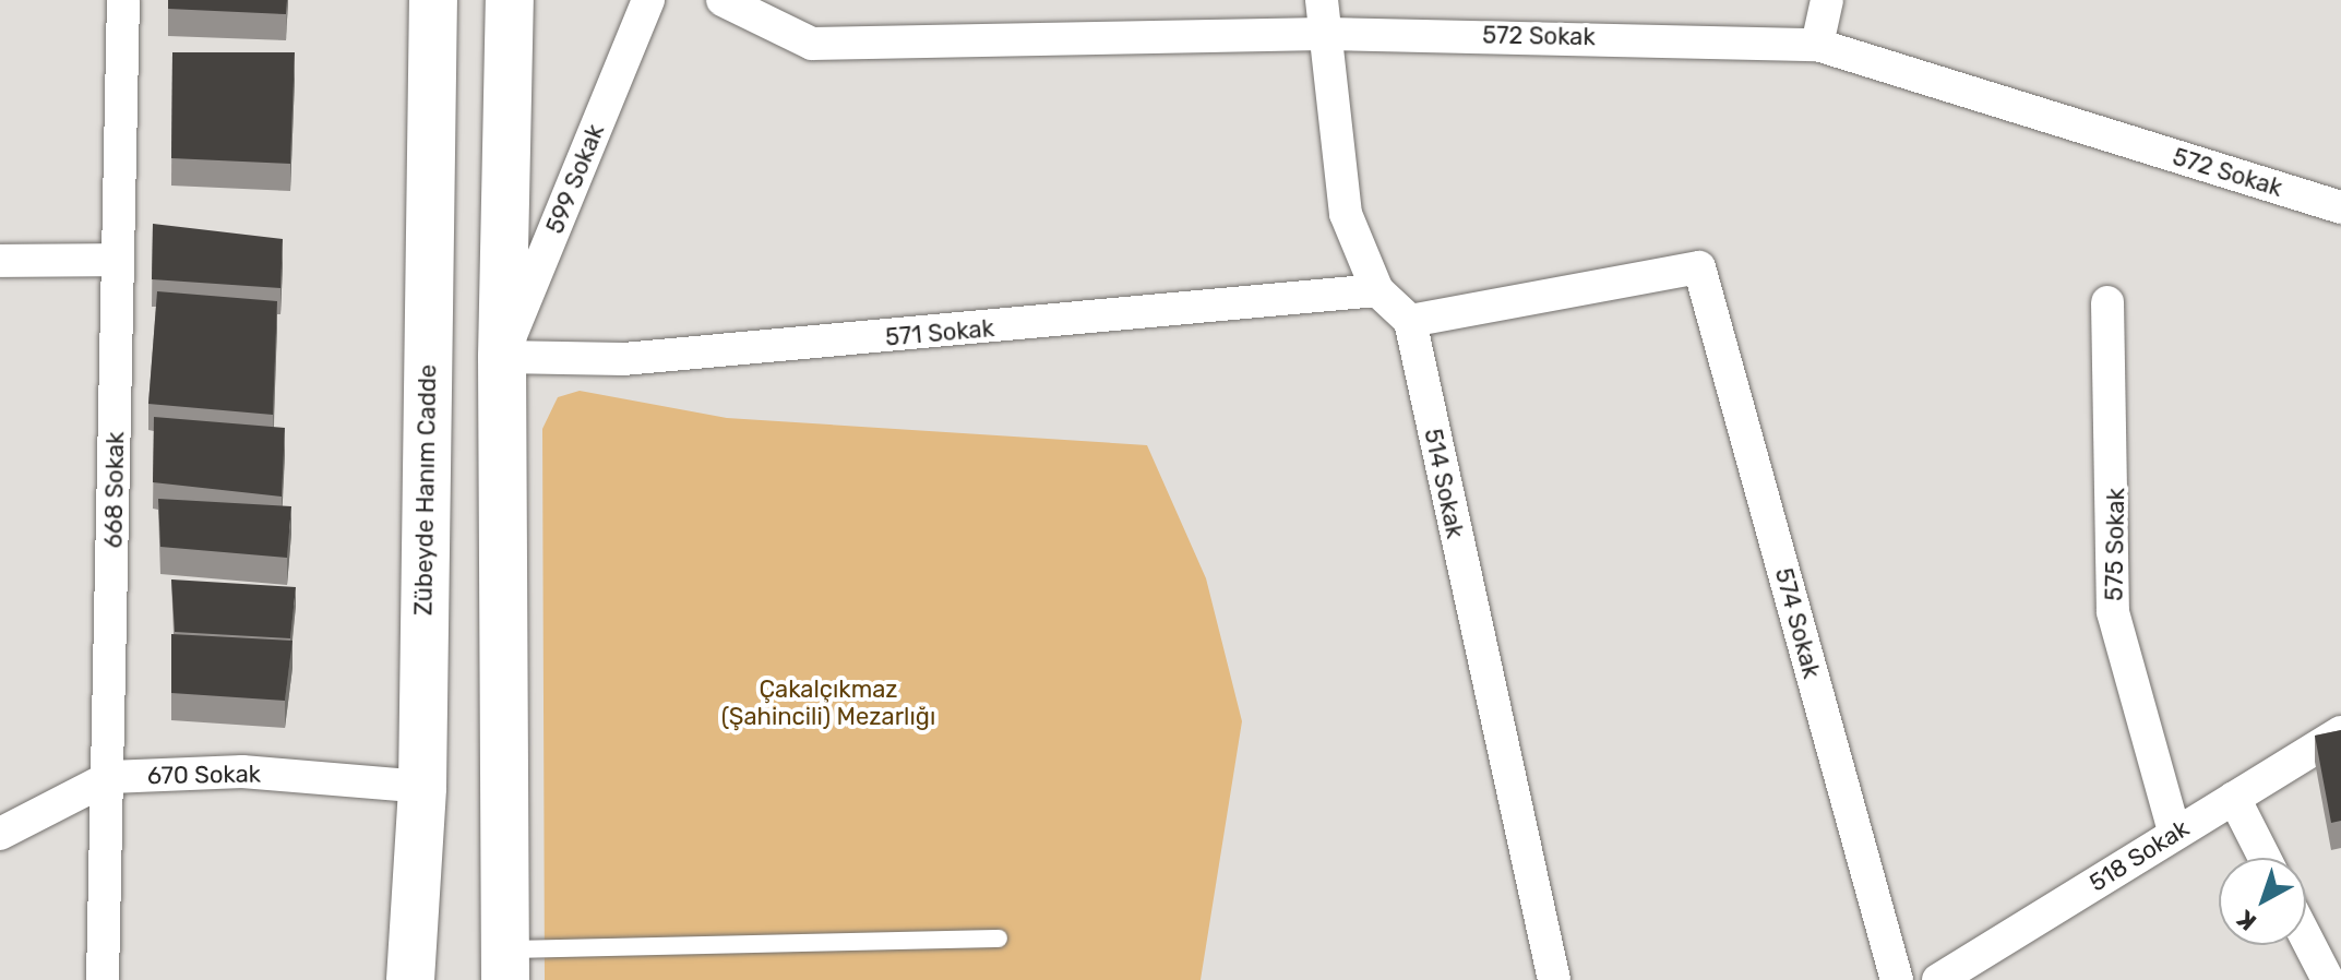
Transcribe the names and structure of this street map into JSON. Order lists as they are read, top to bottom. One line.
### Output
{"streets":{"highway":["Zübeyde Hanım Cadde"],"street":["572 Sokak","599 Sokak","571 Sokak","514 Sokak","668 Sokak","575 Sokak","574 Sokak","670 Sokak","518 Sokak"]},"crossings":[["599 Sokak","571 Sokak"],["514 Sokak","574 Sokak"],["668 Sokak","670 Sokak"],["Zübeyde Hanım Cadde","670 Sokak"],["575 Sokak","518 Sokak"]],"parks":["Çakalçıkmaz (Şahincili) Mezarlığı"],"north":"bottom left"}
